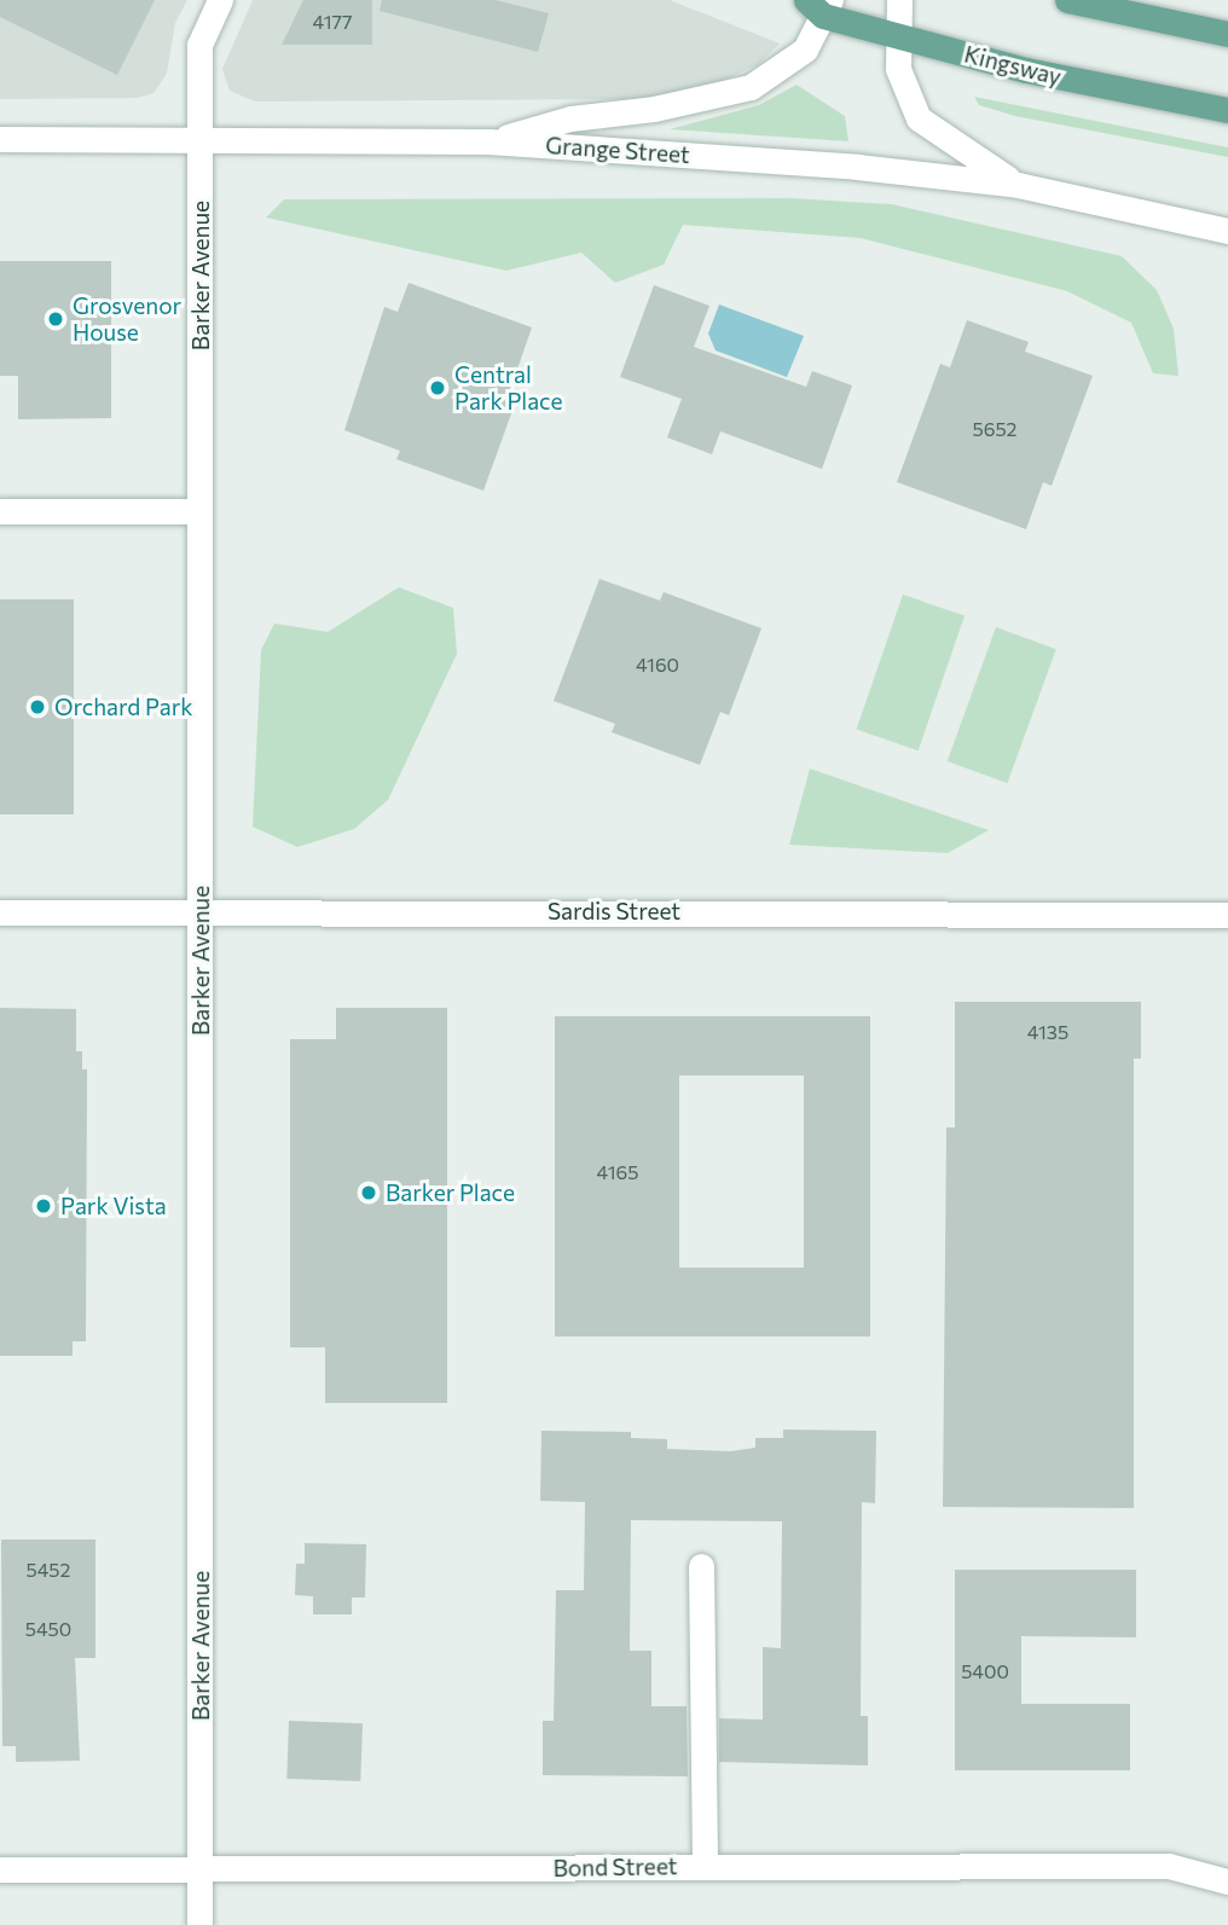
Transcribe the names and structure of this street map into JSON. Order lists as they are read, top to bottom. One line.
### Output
{"streets":{"main road":["Kingsway"],"street":["Grange Street","Barker Avenue","Sardis Street","Bond Street"]},"crossings":[["Grange Street","Barker Avenue"],["Barker Avenue","Sardis Street"],["Barker Avenue","Bond Street"]],"places":["Grosvenor House","Central Park Place","Orchard Park","Barker Place","Park Vista"],"house_numbers":["4177","5652","4160","4135","4165","5452","5450","5400"]}
